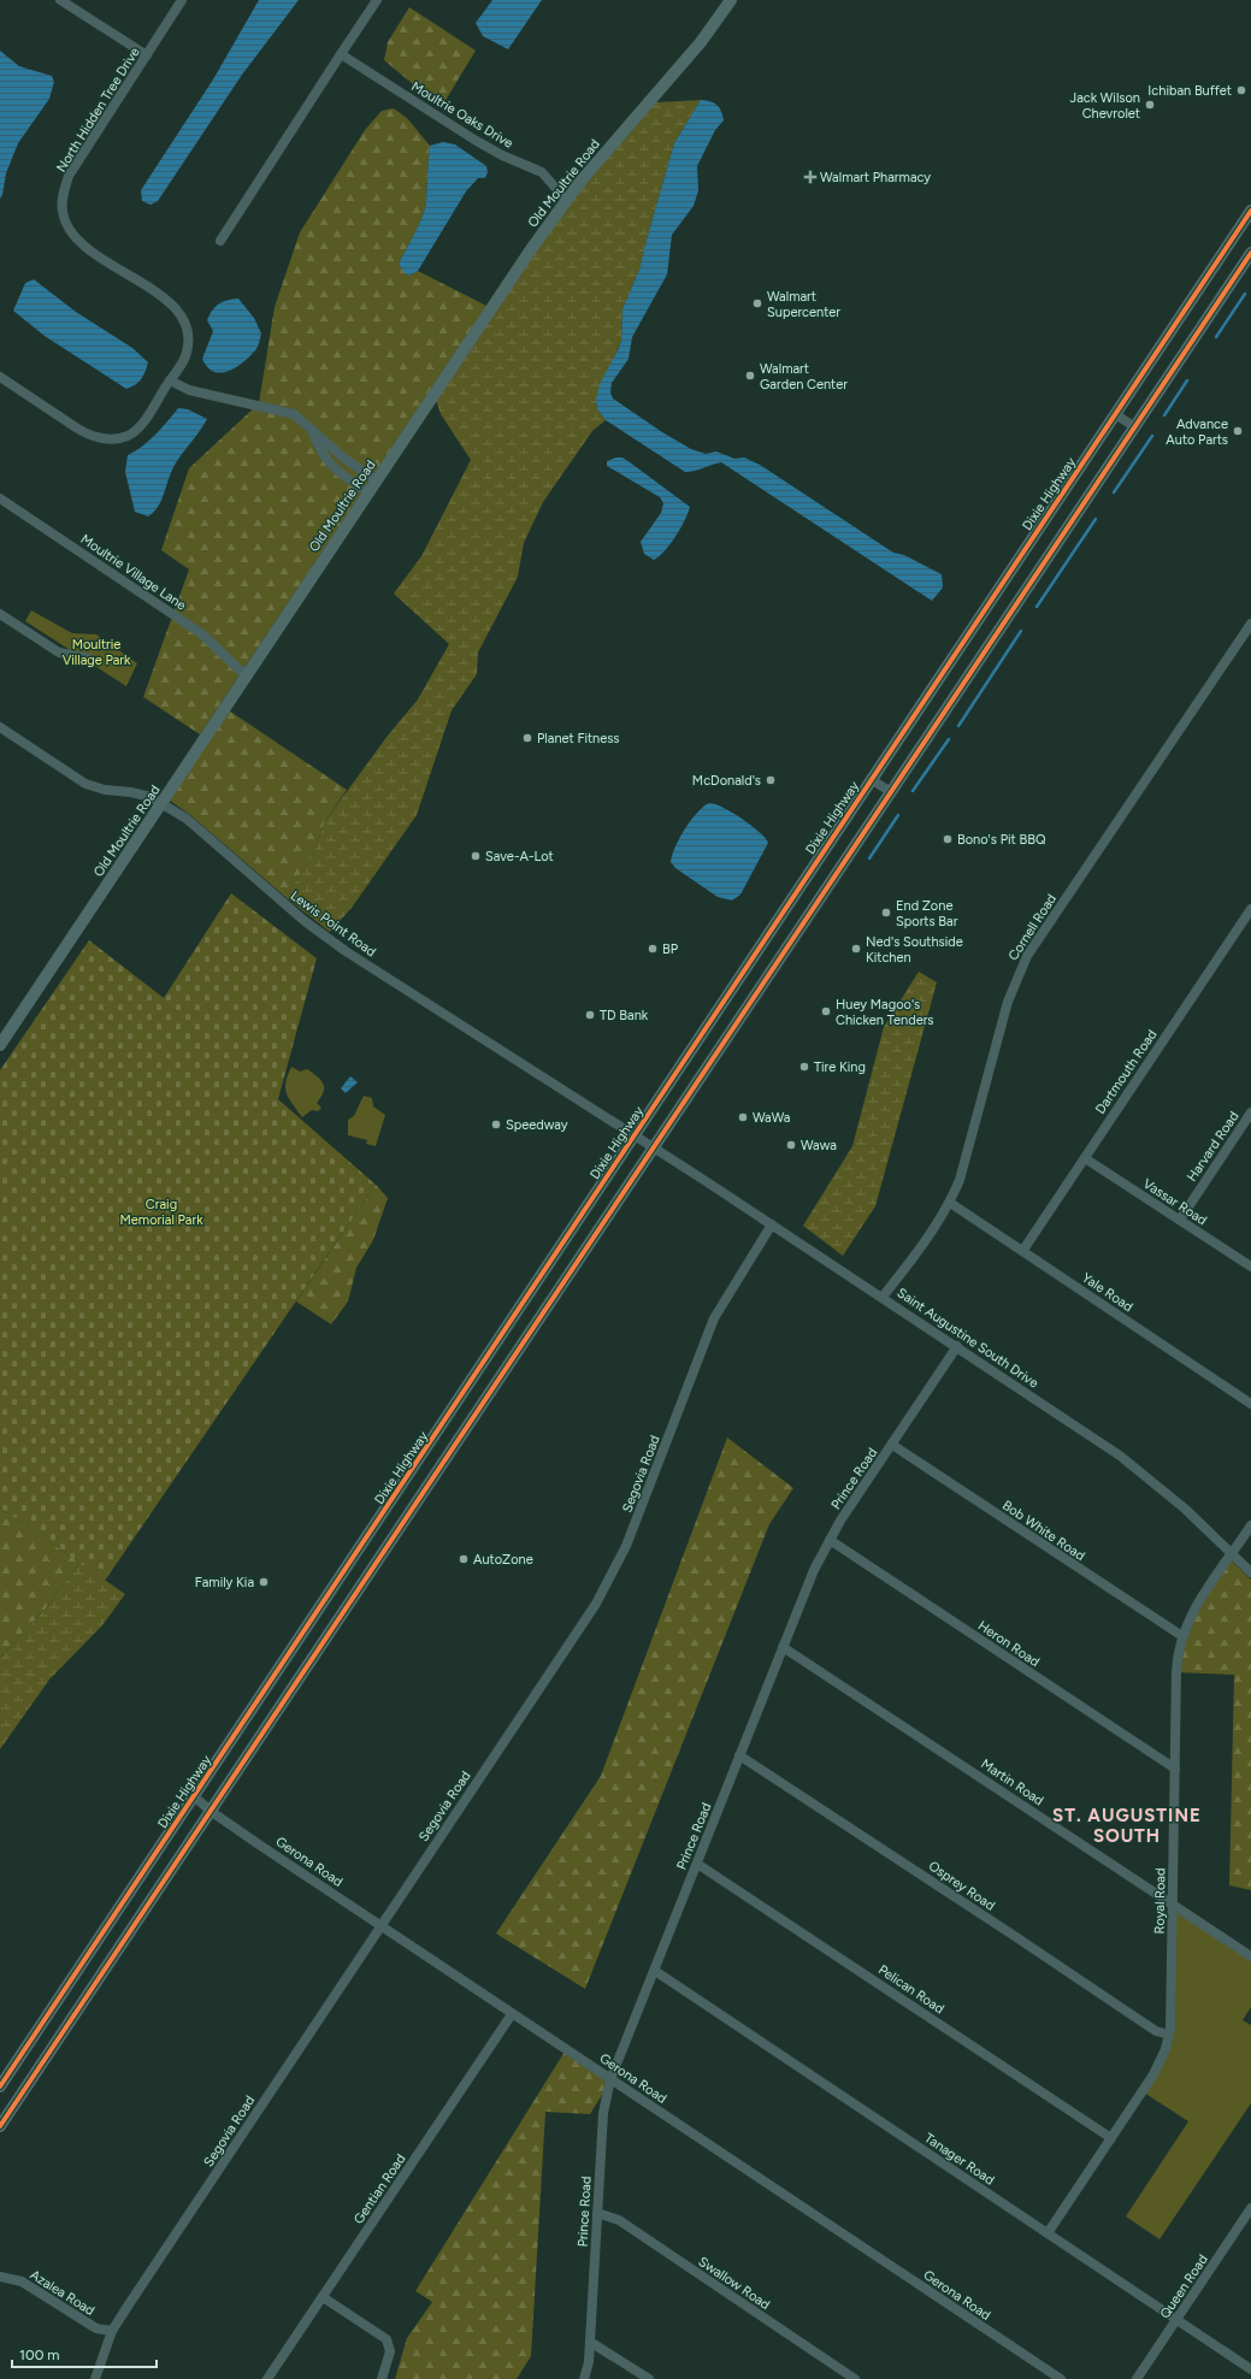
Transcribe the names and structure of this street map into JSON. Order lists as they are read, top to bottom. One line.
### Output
{"streets":{"main road":["Old Moultrie Road","Dixie Highway"],"street":["North Hidden Tree Drive","Moultrie Oaks Drive","Moultrie Village Lane","Lewis Point Road","Cornell Road","Dartmouth Road","Harvard Road","Vassar Road","Yale Road","Saint Augustine South Drive","Segovia Road","Prince Road","Bob White Road","Heron Road","Martin Road","Gerona Road","Osprey Road","Royal Road","Pelican Road","Tanager Road","Gentian Road","Swallow Road","Queen Road","Azalea Road"]},"crossings":[["Moultrie Oaks Drive","Old Moultrie Road"],["Old Moultrie Road","Moultrie Village Lane"],["Old Moultrie Road","Lewis Point Road"],["Dixie Highway","Lewis Point Road"],["Dixie Highway","Gerona Road"],["Lewis Point Road","Saint Augustine South Drive"],["Cornell Road","Yale Road"],["Cornell Road","Saint Augustine South Drive"],["Dartmouth Road","Vassar Road"],["Dartmouth Road","Yale Road"],["Harvard Road","Vassar Road"],["Saint Augustine South Drive","Segovia Road"],["Saint Augustine South Drive","Prince Road"],["Saint Augustine South Drive","Royal Road"],["Segovia Road","Gerona Road"],["Segovia Road","Azalea Road"],["Prince Road","Bob White Road"],["Prince Road","Heron Road"],["Prince Road","Martin Road"],["Prince Road","Gerona Road"],["Prince Road","Osprey Road"],["Prince Road","Pelican Road"],["Prince Road","Tanager Road"],["Prince Road","Swallow Road"],["Bob White Road","Royal Road"],["Heron Road","Royal Road"],["Martin Road","Royal Road"],["Gerona Road","Gentian Road"],["Osprey Road","Royal Road"],["Royal Road","Pelican Road"],["Royal Road","Tanager Road"],["Tanager Road","Queen Road"]],"districts":["ST. AUGUSTINE SOUTH"],"parks":["Moultrie Village Park","Craig Memorial Park"],"places":{"other":["Ichiban Buffet","Jack Wilson Chevrolet","Walmart Supercenter","Walmart Garden Center","Advance Auto Parts","Planet Fitness","McDonald's","Bono's Pit BBQ","Save-A-Lot","End Zone Sports Bar","BP","Ned's Southside Kitchen","Huey Magoo's Chicken Tenders","TD Bank","Tire King","WaWa","Speedway","Wawa","AutoZone","Family Kia"],"health":["Walmart Pharmacy"]},"scale_bar":"100 m"}
